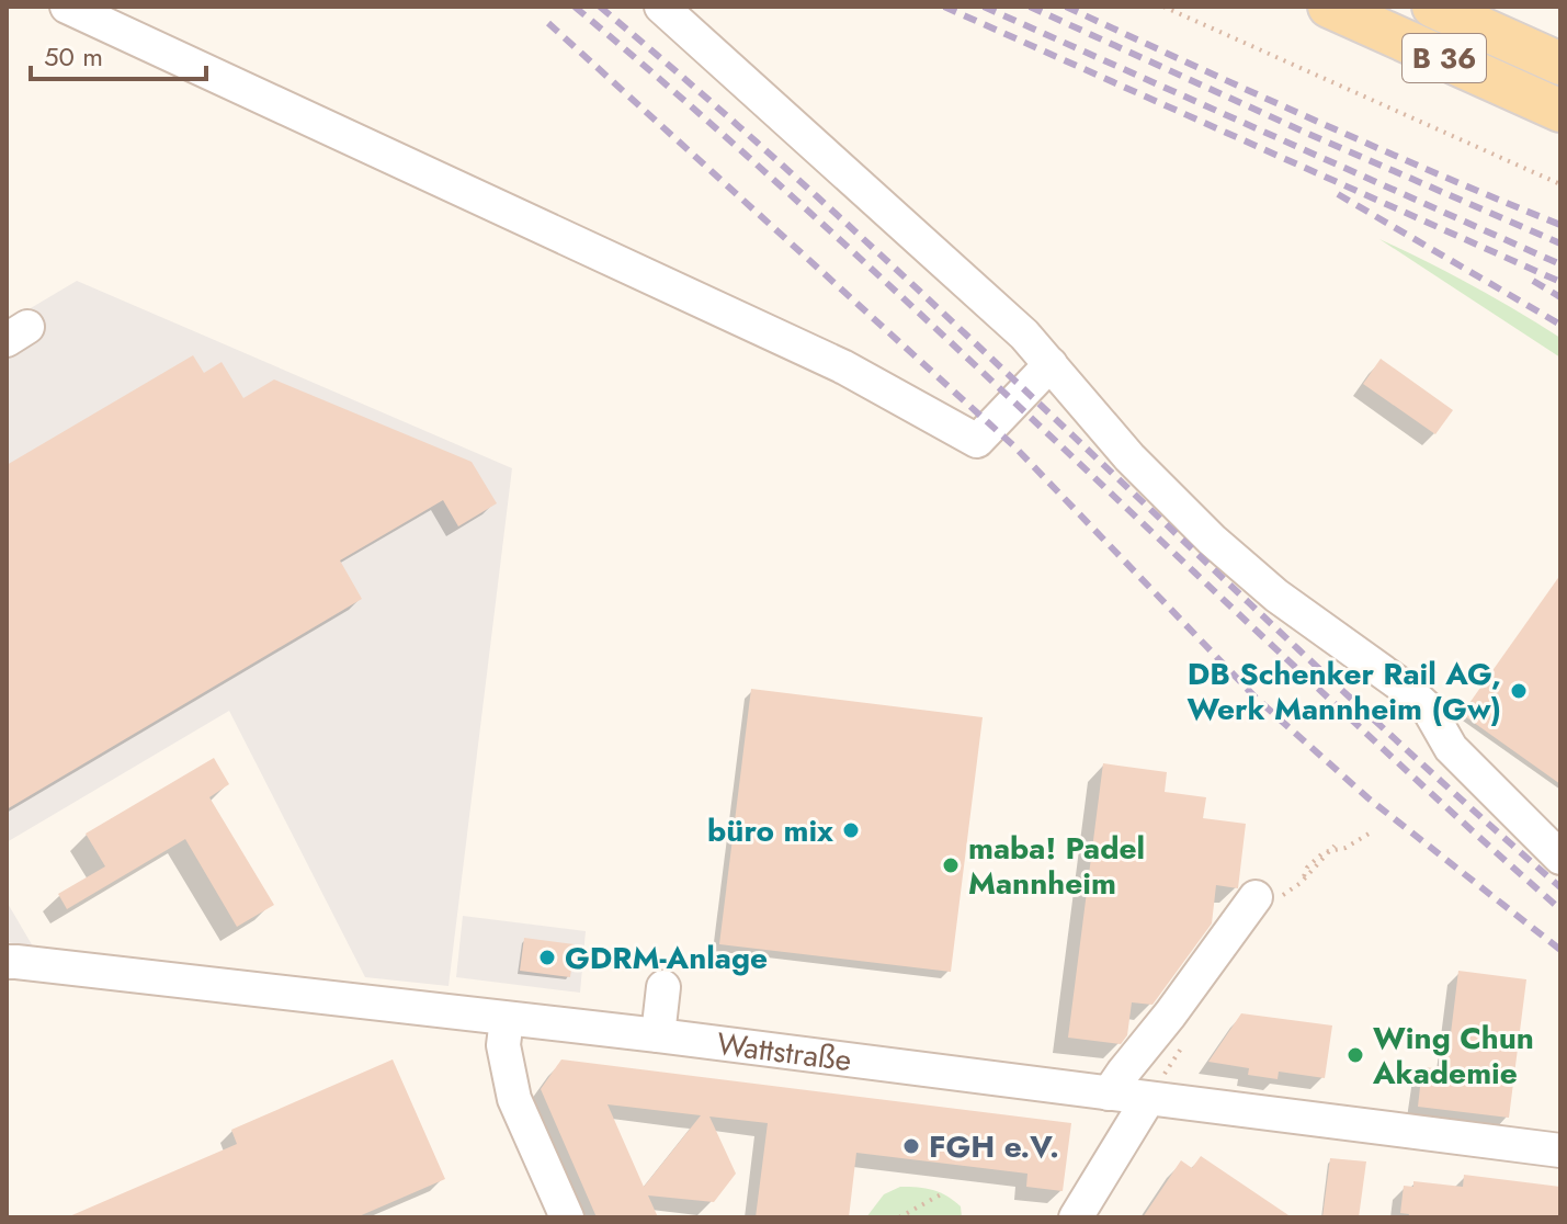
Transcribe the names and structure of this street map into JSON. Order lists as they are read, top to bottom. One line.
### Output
{"streets":{"main road":["B 36"],"street":["Wattstraße"]},"places":["DB Schenker Rail AG, Werk Mannheim (Gw)","büro mix","maba! Padel Mannheim","GDRM-Anlage","Wing Chun Akademie","FGH e.V."],"scale_bar":"50 m"}
